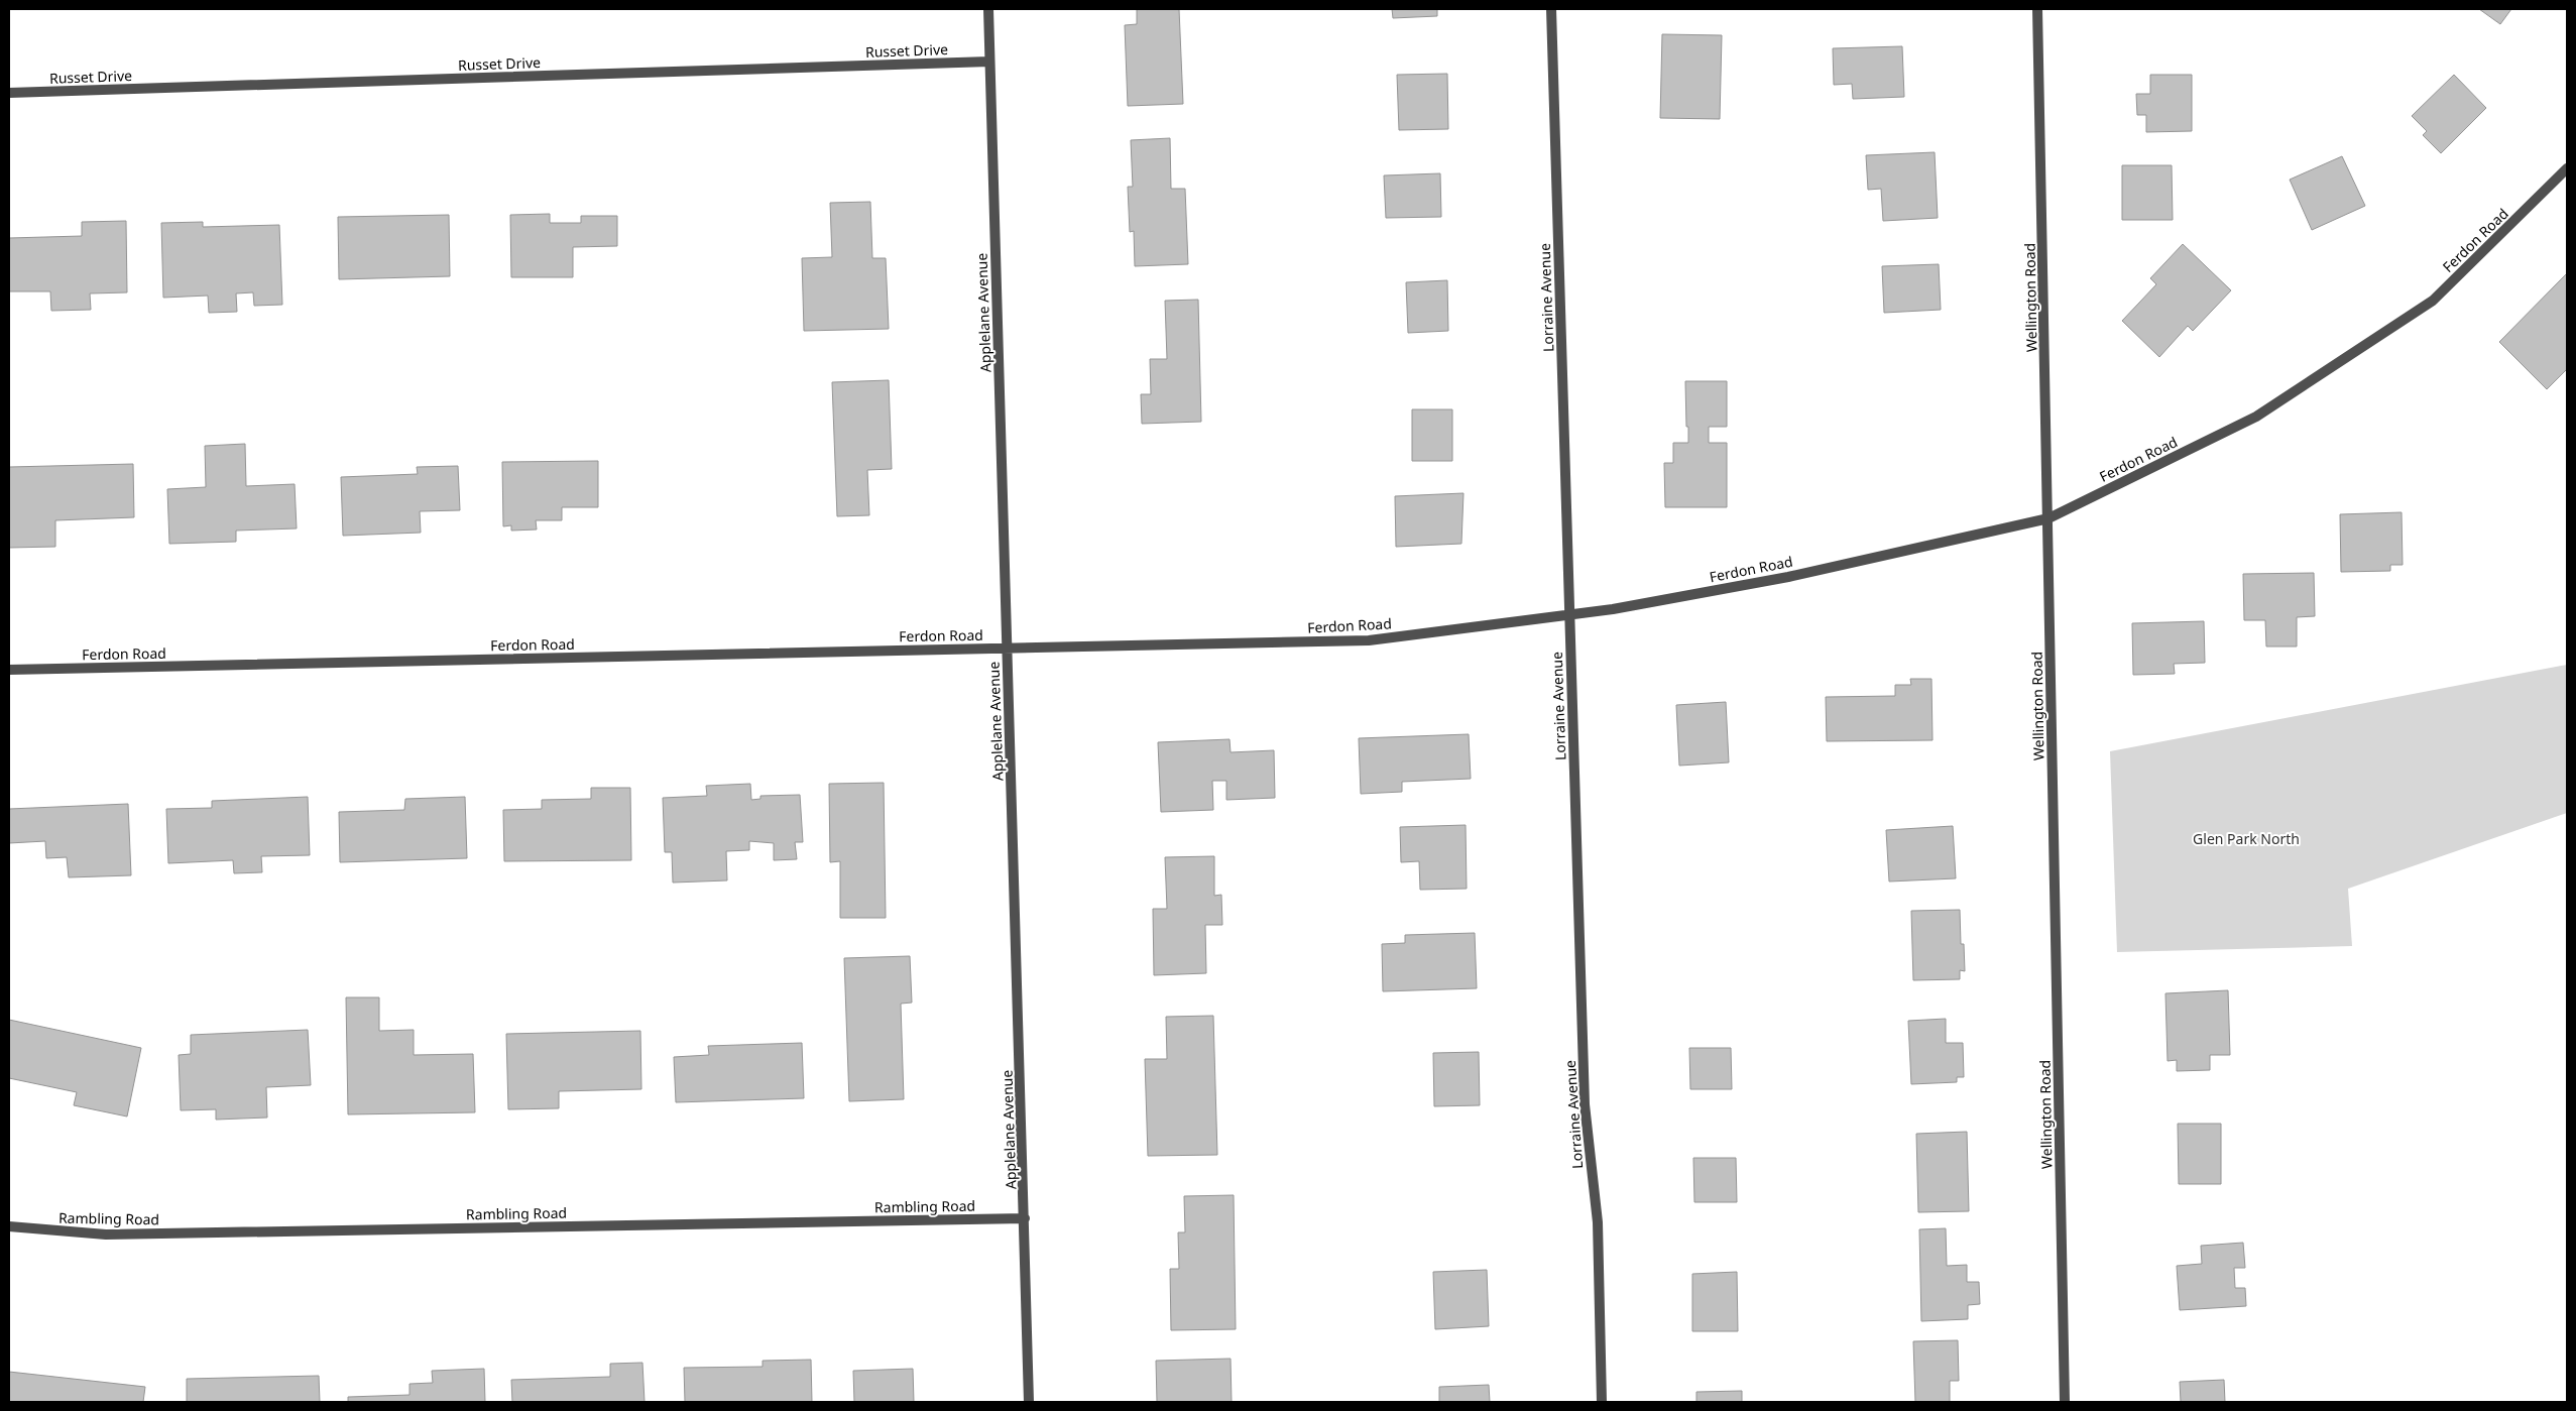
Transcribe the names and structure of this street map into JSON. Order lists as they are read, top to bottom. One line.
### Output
{"streets":{"street":["Russet Drive","Ferdon Road","Lorraine Avenue","Wellington Road","Applelane Avenue","Rambling Road"]},"crossings":[["Russet Drive","Applelane Avenue"],["Ferdon Road","Lorraine Avenue"],["Ferdon Road","Wellington Road"],["Ferdon Road","Applelane Avenue"],["Applelane Avenue","Rambling Road"]],"parks":["Glen Park North"]}
